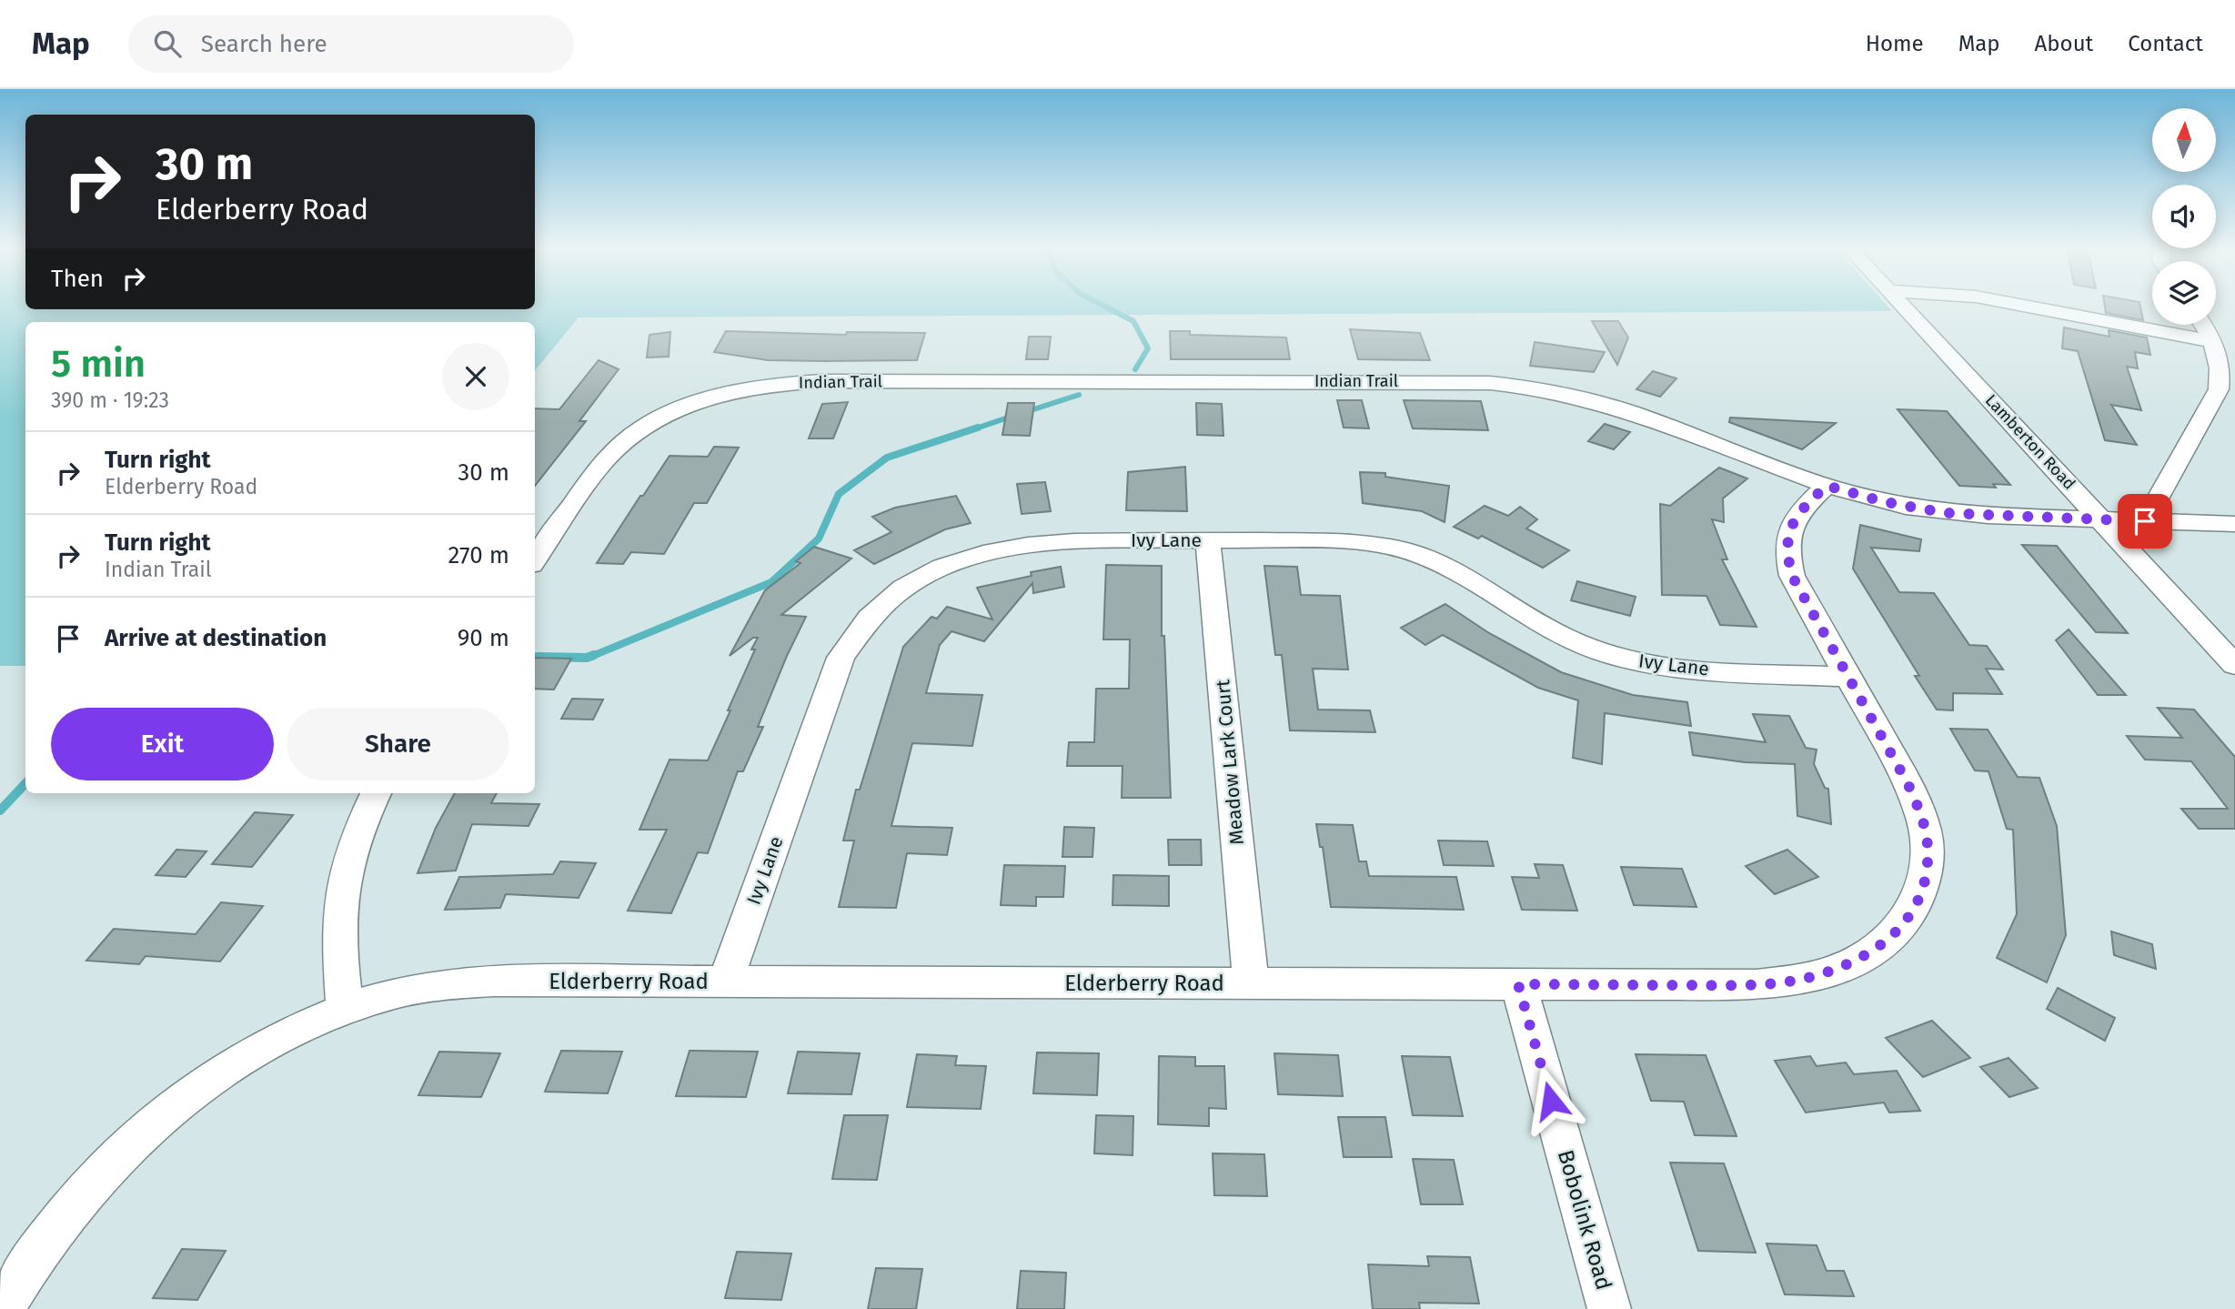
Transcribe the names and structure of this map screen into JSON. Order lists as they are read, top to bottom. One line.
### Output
{"streets":{"street":["Indian Trail","Lamberton Road","Ivy Lane","Meadow Lark Court","Elderberry Road","Bobolink Road"]},"crossings":[["Indian Trail","Lamberton Road"],["Indian Trail","Elderberry Road"],["Ivy Lane","Meadow Lark Court"],["Ivy Lane","Elderberry Road"],["Meadow Lark Court","Elderberry Road"],["Elderberry Road","Bobolink Road"]],"north":"top","page":{"header":"Map","search":"Search here","nav":["Home","Map","About","Contact"],"turn":["30 m","Elderberry Road"],"then":"Then","heading":["5 min","390 m · 19:23"],"list":[{"name":"Turn right","note":"Elderberry Road","value":"30 m"},{"name":"Turn right","note":"Indian Trail","value":"270 m"},{"name":"Arrive at destination","value":"90 m"}],"buttons":["Exit","Share"]}}
